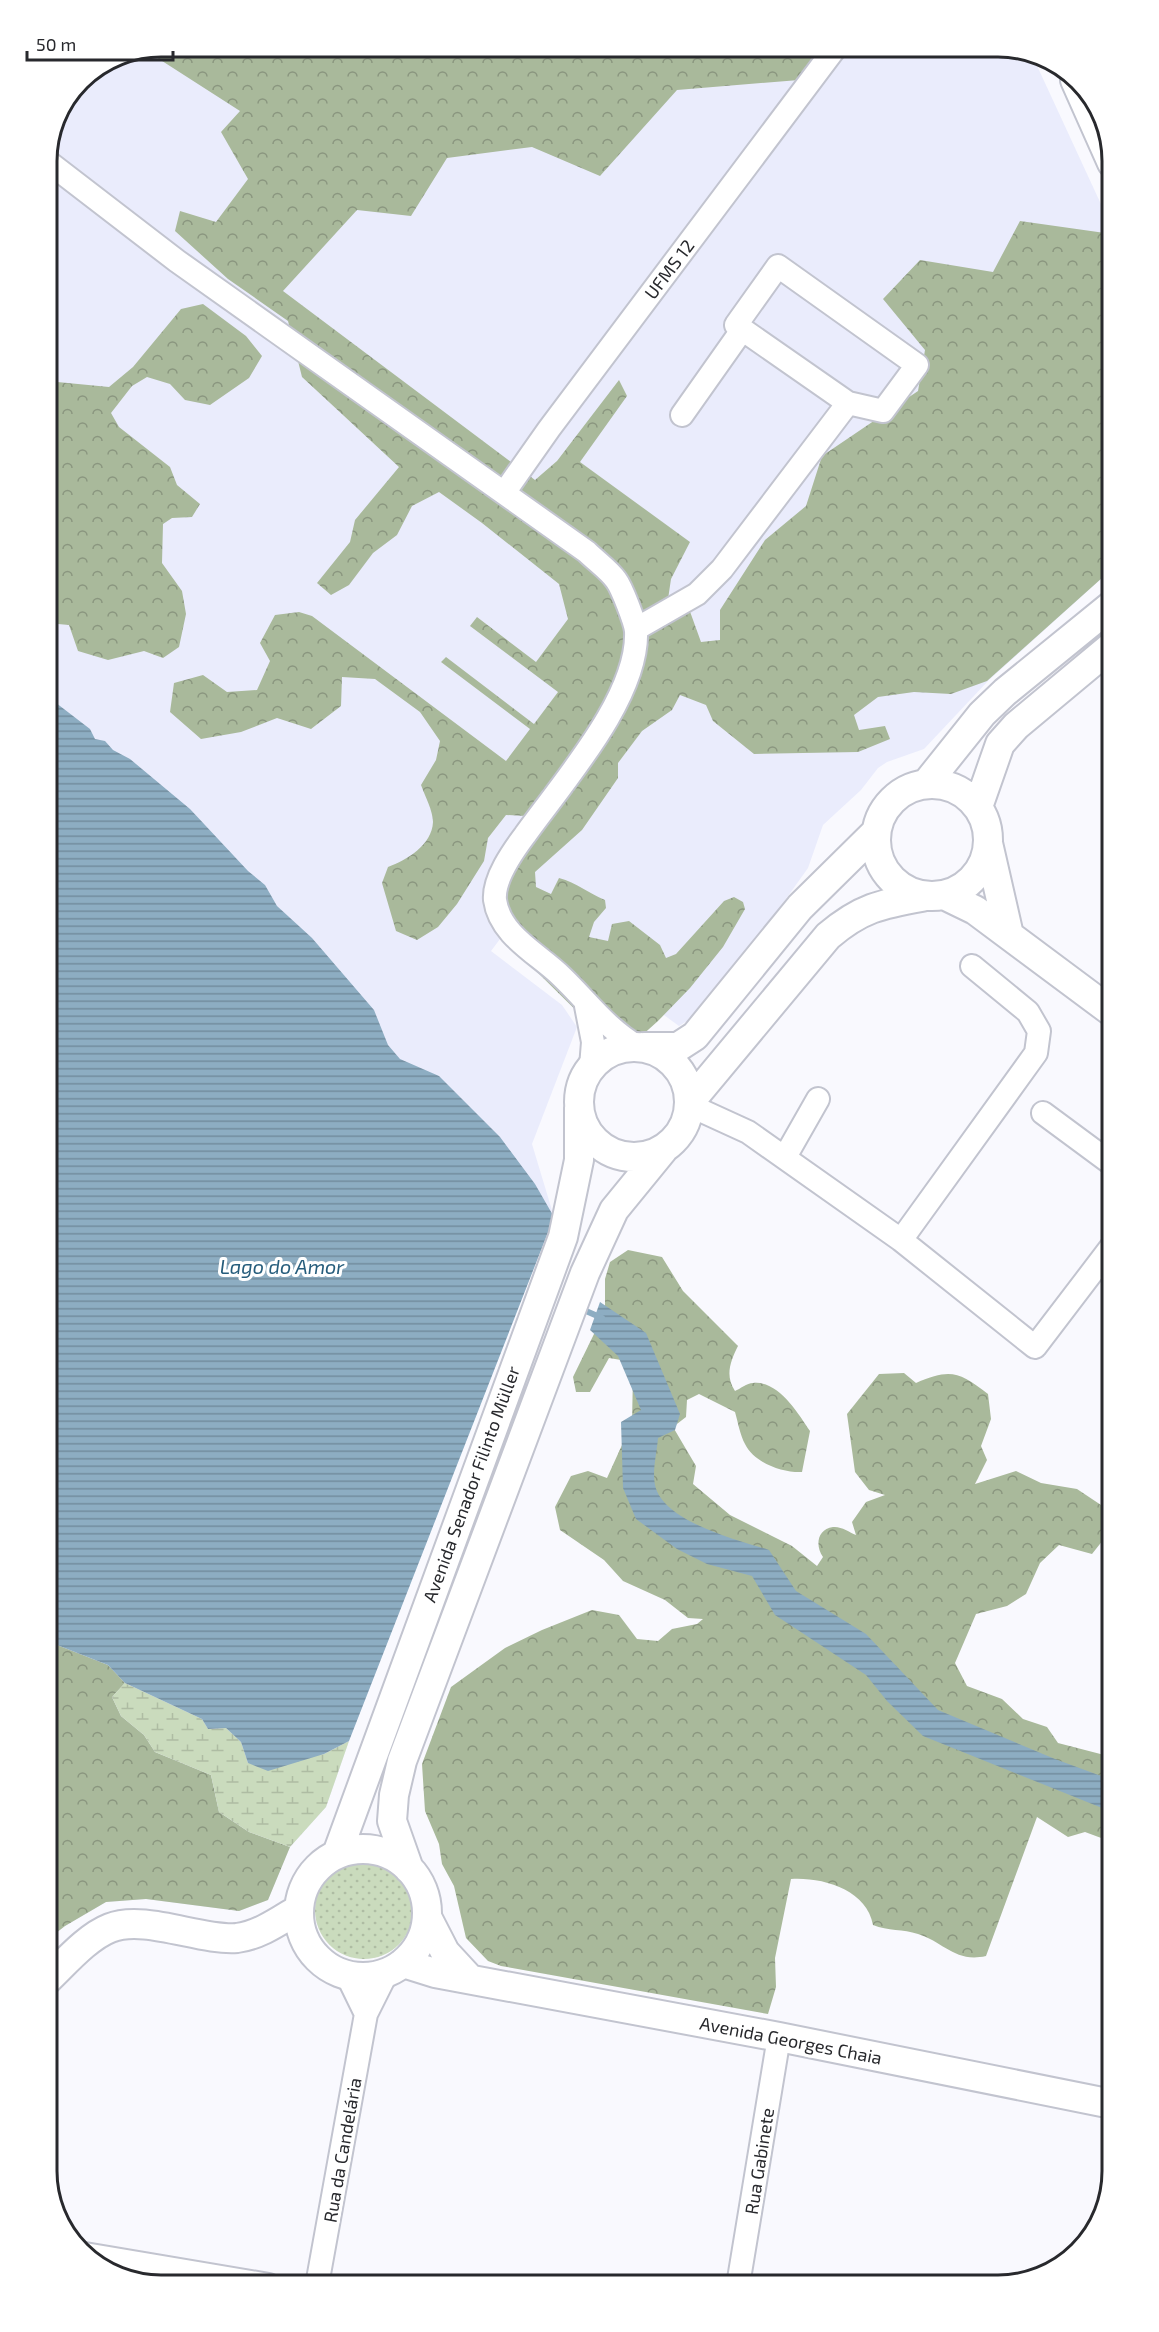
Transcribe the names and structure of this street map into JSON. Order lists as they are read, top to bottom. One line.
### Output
{"streets":{"main road":["Avenida Senador Filinto Müller","Avenida Georges Chaia"],"street":["UFMS 12","Rua da Candelária","Rua Gabinete"]},"crossings":[["Avenida Senador Filinto Müller","Avenida Georges Chaia"],["Avenida Senador Filinto Müller","Rua da Candelária"],["Avenida Georges Chaia","Rua da Candelária"],["Avenida Georges Chaia","Rua Gabinete"]],"water":["Lago do Amor"],"scale_bar":"50 m"}
